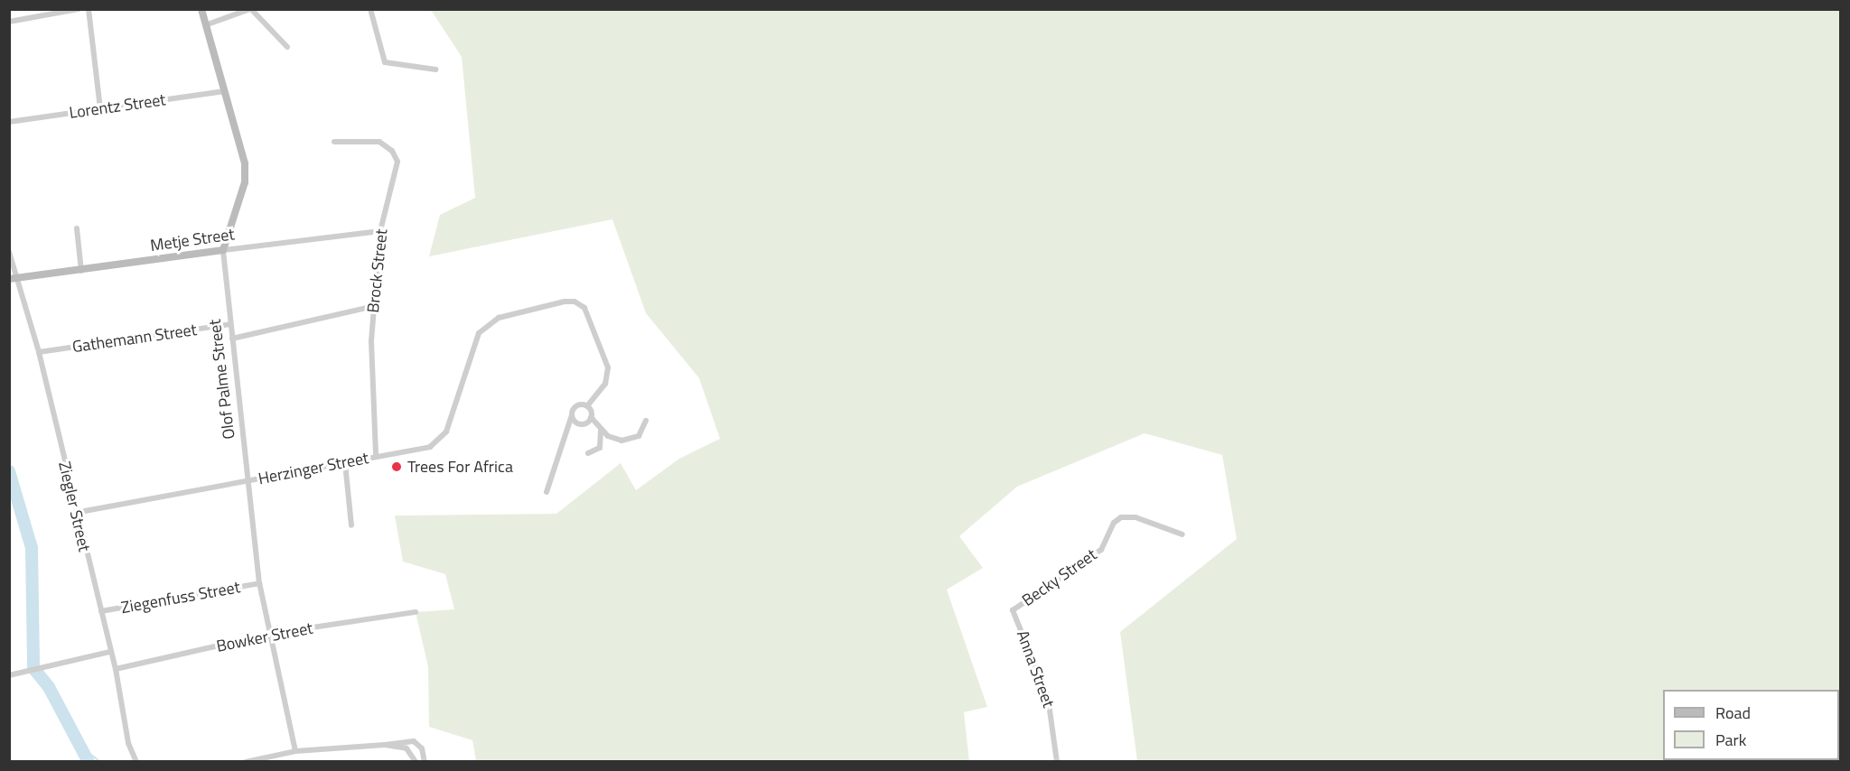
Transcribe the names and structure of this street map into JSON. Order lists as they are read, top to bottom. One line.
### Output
{"streets":{"street":["Lorentz Street","Metje Street","Brock Street","Gathemann Street","Olof Palme Street","Herzinger Street","Ziegler Street","Becky Street","Ziegenfuss Street","Bowker Street","Anna Street"]},"crossings":[["Lorentz Street","Olof Palme Street"],["Metje Street","Brock Street"],["Metje Street","Olof Palme Street"],["Metje Street","Ziegler Street"],["Brock Street","Herzinger Street"],["Gathemann Street","Olof Palme Street"],["Gathemann Street","Ziegler Street"],["Olof Palme Street","Herzinger Street"],["Olof Palme Street","Ziegenfuss Street"],["Olof Palme Street","Bowker Street"],["Herzinger Street","Ziegler Street"],["Ziegler Street","Ziegenfuss Street"],["Ziegler Street","Bowker Street"],["Becky Street","Anna Street"]],"places":["Trees For Africa"],"legend":["Road","Park"]}
